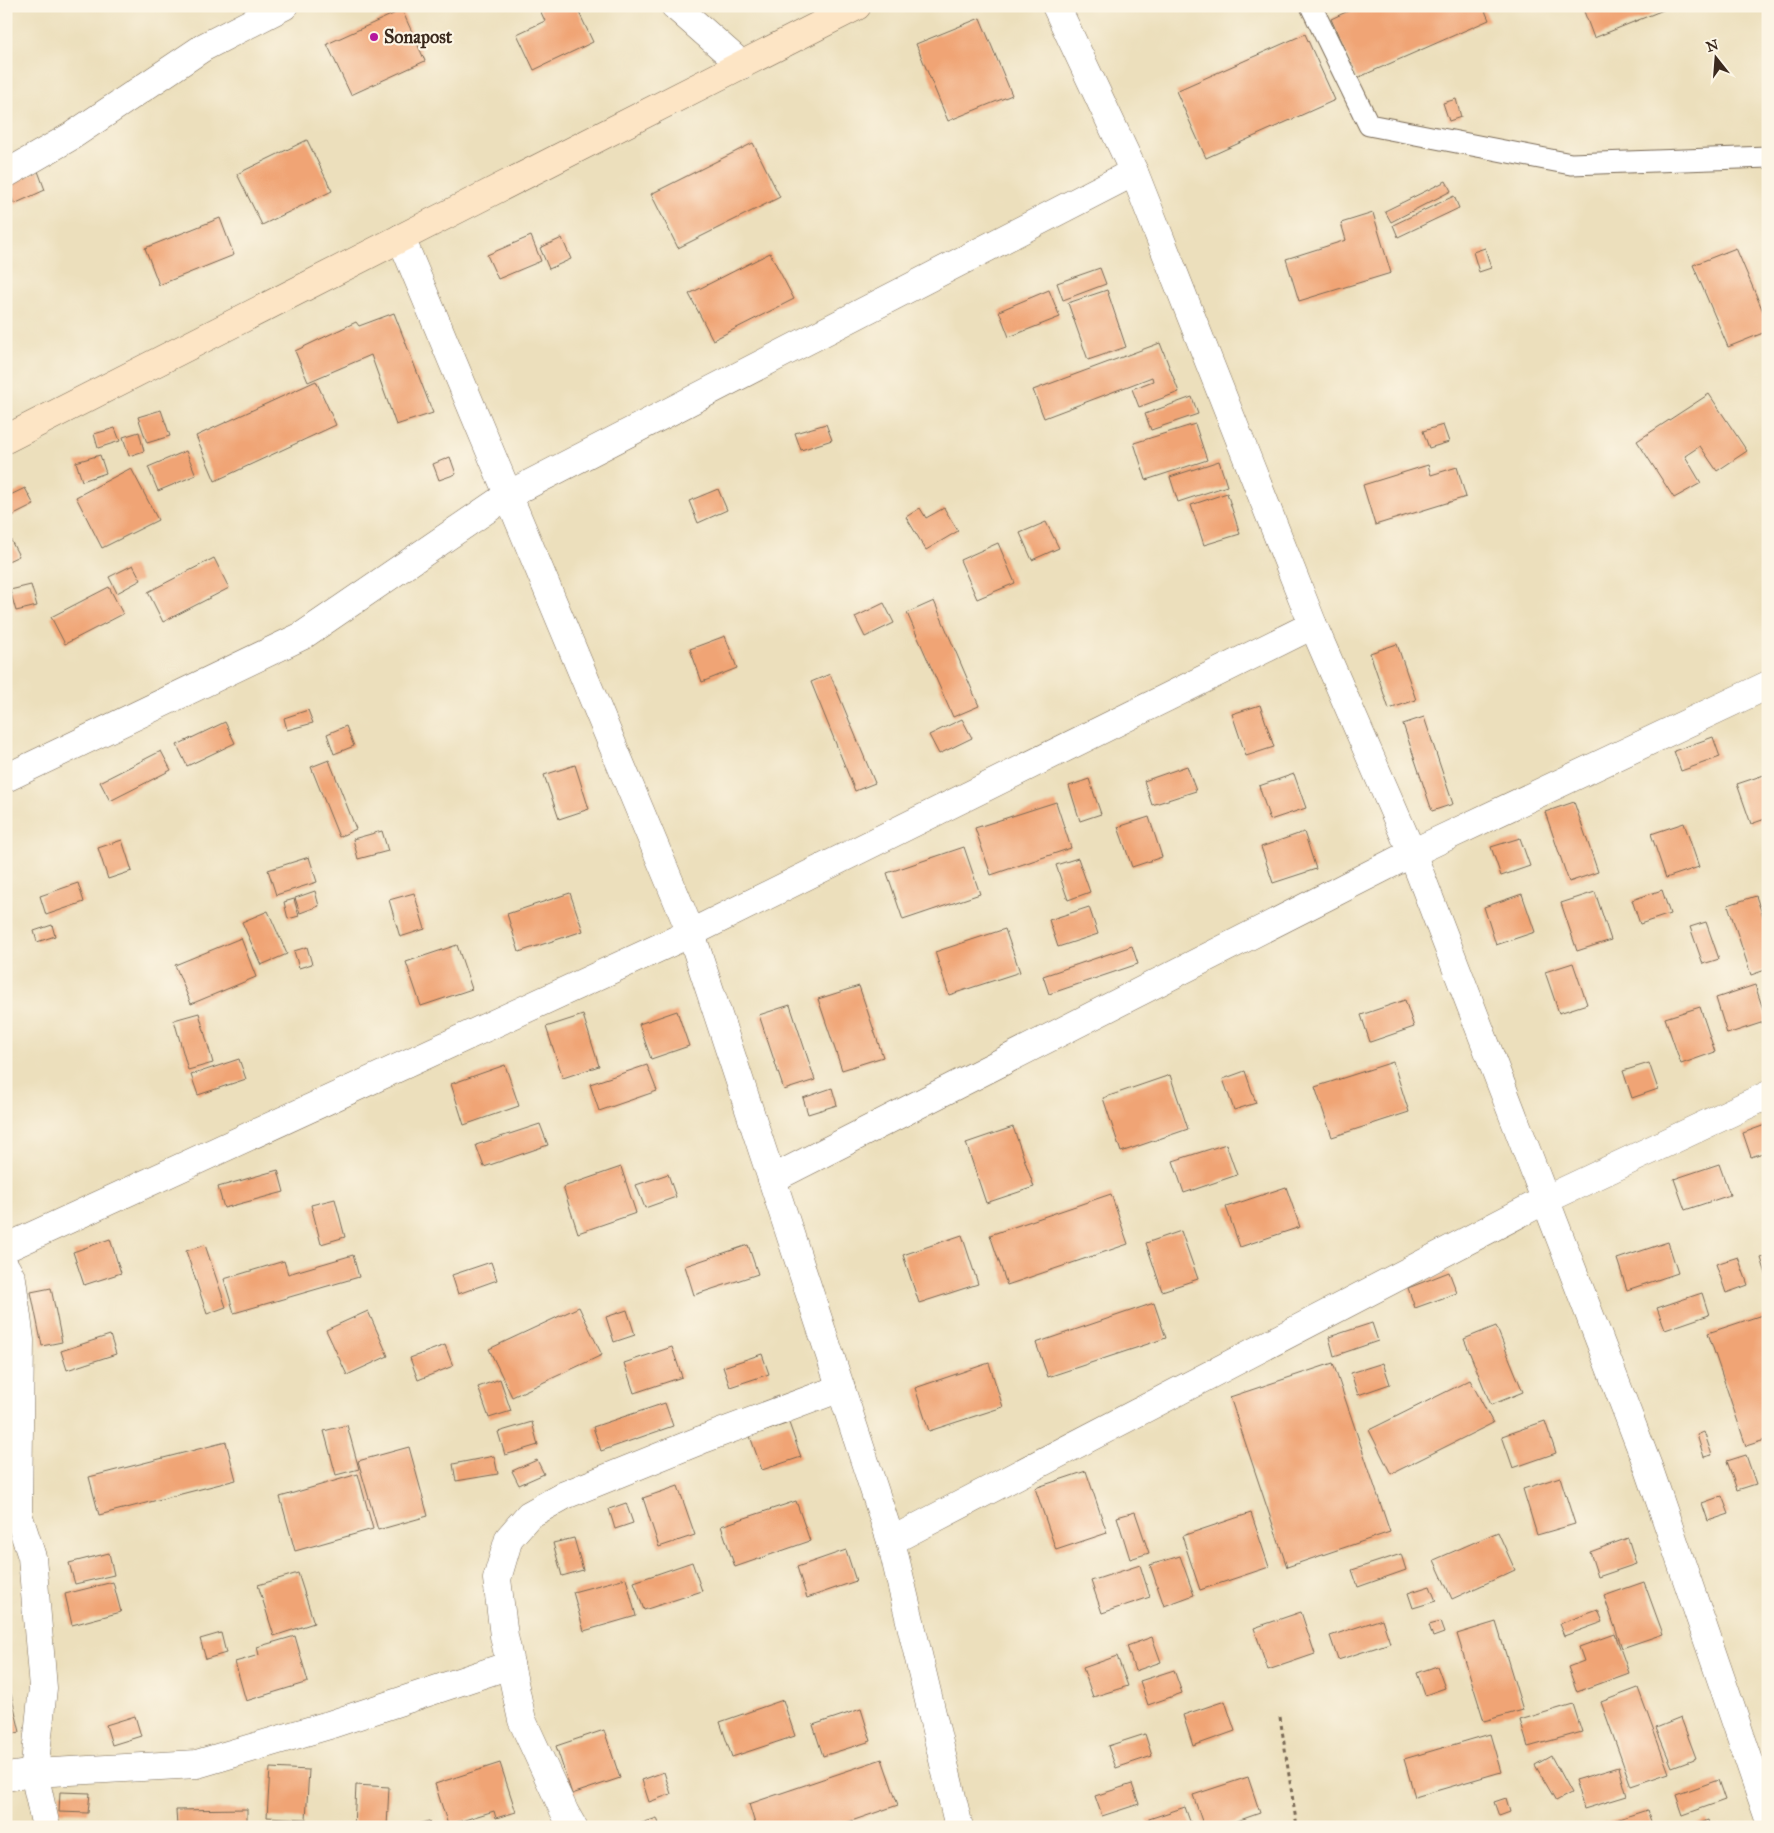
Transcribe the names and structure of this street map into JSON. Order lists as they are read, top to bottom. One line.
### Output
{"places":["Sonapost"],"north":"top"}
